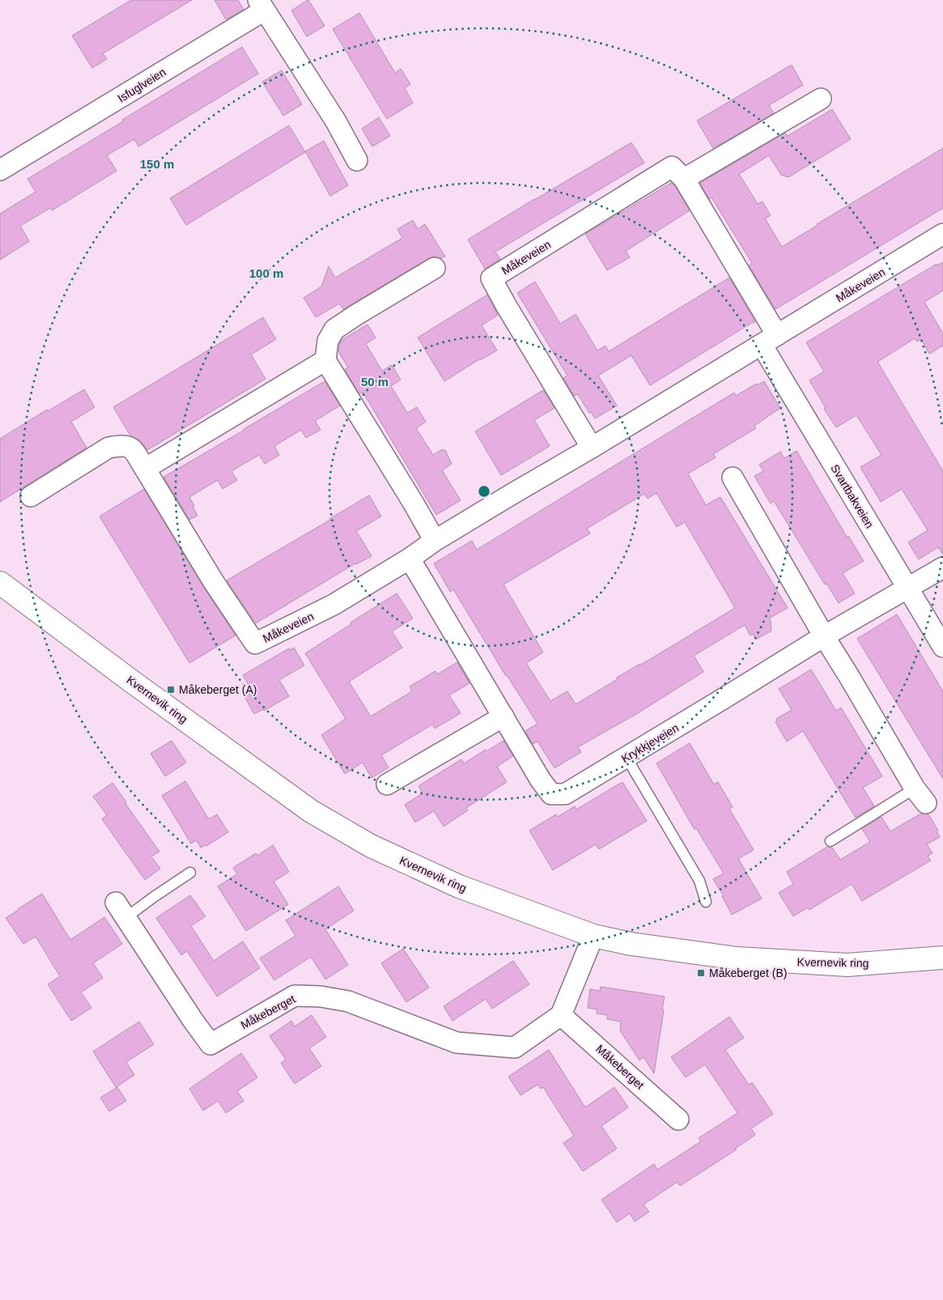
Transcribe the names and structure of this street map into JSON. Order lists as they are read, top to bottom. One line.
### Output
{"streets":{"main road":["Kvernevik ring"],"street":["Isfuglveien","Måkeveien","Svartbakveien","Krykkjeveien","Måkeberget"]},"crossings":[["Måkeveien","Svartbakveien"],["Måkeveien","Krykkjeveien"],["Svartbakveien","Krykkjeveien"]],"places":{"transit":["Måkeberget (A)","Måkeberget (B)"]},"rings":["150 m","100 m","50 m"]}
